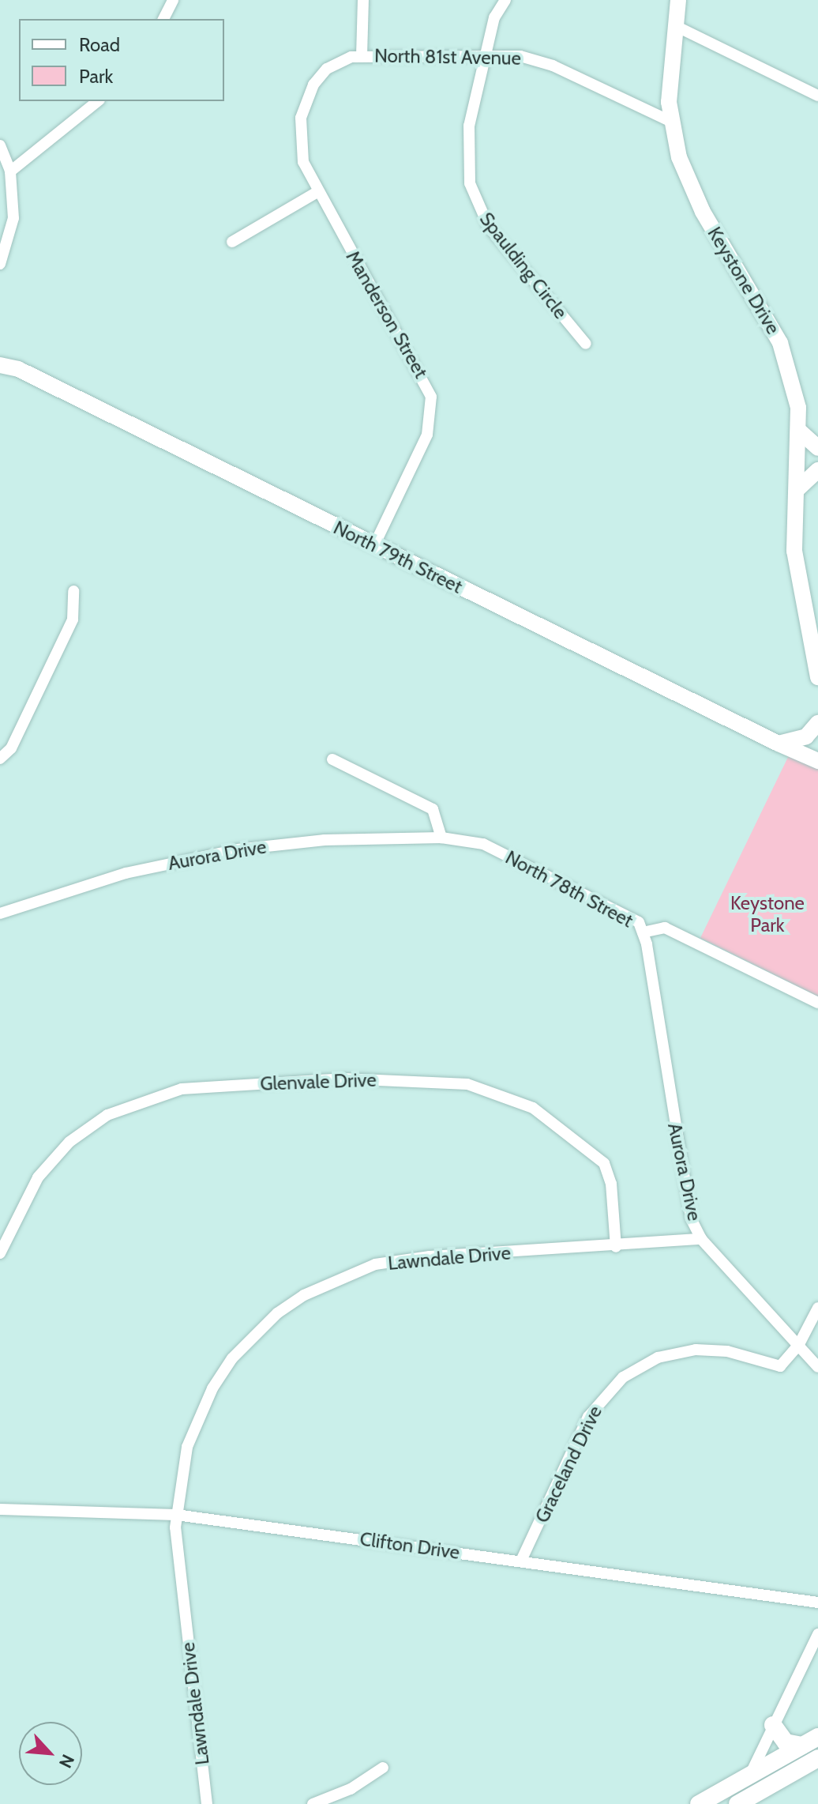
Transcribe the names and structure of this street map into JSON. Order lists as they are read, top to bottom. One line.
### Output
{"streets":{"street":["North 81st Avenue","Spaulding Circle","Keystone Drive","Manderson Street","North 79th Street","Aurora Drive","North 78th Street","Glenvale Drive","Lawndale Drive","Graceland Drive","Clifton Drive"]},"crossings":[["North 81st Avenue","Spaulding Circle"],["North 81st Avenue","Keystone Drive"],["North 81st Avenue","Manderson Street"],["Manderson Street","North 79th Street"],["Aurora Drive","North 78th Street"],["Aurora Drive","Lawndale Drive"],["Aurora Drive","Graceland Drive"],["Glenvale Drive","Lawndale Drive"],["Lawndale Drive","Clifton Drive"],["Graceland Drive","Clifton Drive"]],"parks":["Keystone Park"],"legend":["Road","Park"],"north":"bottom right"}
